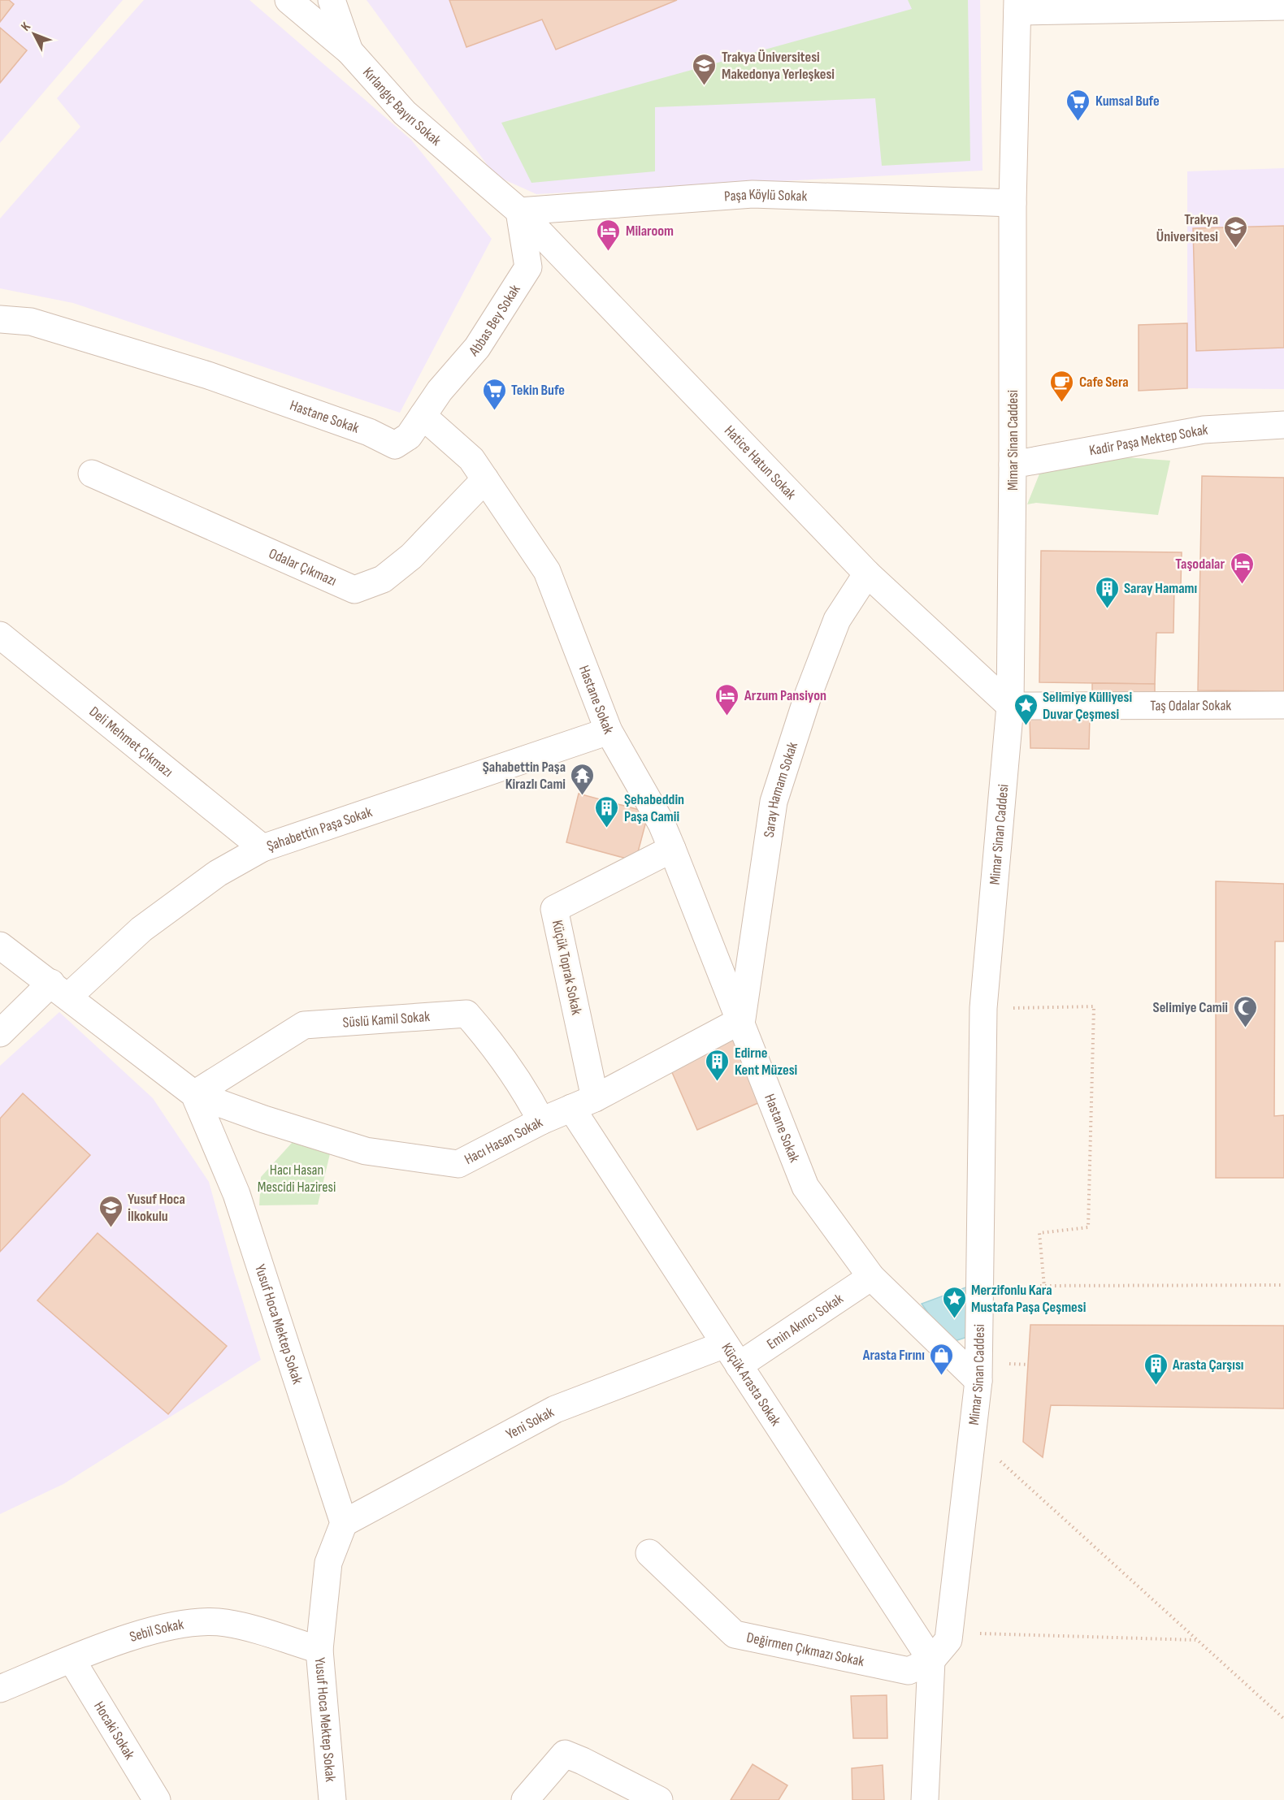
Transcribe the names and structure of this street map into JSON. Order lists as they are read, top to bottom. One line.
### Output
{"streets":{"street":["Kırlangıç Bayırı Sokak","Paşa Köylü Sokak","Abbas Bey Sokak","Hastane Sokak","Mimar Sinan Caddesi","Kadir Paşa Mektep Sokak","Hatice Hatun Sokak","Odalar Çıkmazı","Taş Odalar Sokak","Deli Mehmet Çıkmazı","Saray Hamam Sokak","Şahabettin Paşa Sokak","Küçük Toprak Sokak","Süslü Kamil Sokak","Hacı Hasan Sokak","Emin Akıncı Sokak","Yusuf Hoca Mektep Sokak","Küçük Arasta Sokak","Yeni Sokak","Sebil Sokak","Değirmen Çıkmazı Sokak","Hocaki Sokak"]},"crossings":[["Kırlangıç Bayırı Sokak","Paşa Köylü Sokak"],["Kırlangıç Bayırı Sokak","Abbas Bey Sokak"],["Kırlangıç Bayırı Sokak","Hatice Hatun Sokak"],["Paşa Köylü Sokak","Abbas Bey Sokak"],["Paşa Köylü Sokak","Mimar Sinan Caddesi"],["Paşa Köylü Sokak","Hatice Hatun Sokak"],["Abbas Bey Sokak","Hastane Sokak"],["Abbas Bey Sokak","Hatice Hatun Sokak"],["Hastane Sokak","Mimar Sinan Caddesi"],["Hastane Sokak","Odalar Çıkmazı"],["Hastane Sokak","Saray Hamam Sokak"],["Hastane Sokak","Şahabettin Paşa Sokak"],["Hastane Sokak","Küçük Toprak Sokak"],["Hastane Sokak","Hacı Hasan Sokak"],["Hastane Sokak","Emin Akıncı Sokak"],["Mimar Sinan Caddesi","Kadir Paşa Mektep Sokak"],["Mimar Sinan Caddesi","Hatice Hatun Sokak"],["Mimar Sinan Caddesi","Taş Odalar Sokak"],["Mimar Sinan Caddesi","Küçük Arasta Sokak"],["Mimar Sinan Caddesi","Değirmen Çıkmazı Sokak"],["Hatice Hatun Sokak","Taş Odalar Sokak"],["Hatice Hatun Sokak","Saray Hamam Sokak"],["Deli Mehmet Çıkmazı","Şahabettin Paşa Sokak"],["Saray Hamam Sokak","Hacı Hasan Sokak"],["Şahabettin Paşa Sokak","Yusuf Hoca Mektep Sokak"],["Küçük Toprak Sokak","Hacı Hasan Sokak"],["Küçük Toprak Sokak","Küçük Arasta Sokak"],["Süslü Kamil Sokak","Hacı Hasan Sokak"],["Süslü Kamil Sokak","Yusuf Hoca Mektep Sokak"],["Hacı Hasan Sokak","Yusuf Hoca Mektep Sokak"],["Hacı Hasan Sokak","Küçük Arasta Sokak"],["Emin Akıncı Sokak","Küçük Arasta Sokak"],["Emin Akıncı Sokak","Yeni Sokak"],["Yusuf Hoca Mektep Sokak","Yeni Sokak"],["Yusuf Hoca Mektep Sokak","Sebil Sokak"],["Küçük Arasta Sokak","Yeni Sokak"],["Küçük Arasta Sokak","Değirmen Çıkmazı Sokak"],["Sebil Sokak","Hocaki Sokak"]],"parks":["Hacı Hasan Mescidi Haziresi"],"places":{"school or university":["Trakya Üniversitesi Makedonya Yerleşkesi","Trakya Üniversitesi","Yusuf Hoca İlkokulu"],"supermarket":["Kumsal Bufe","Tekin Bufe"],"hotel":["Milaroom","Taşodalar","Arzum Pansiyon"],"cafe":["Cafe Sera"],"building":["Saray Hamamı","Şehabeddin Paşa Camii","Edirne Kent Müzesi","Arasta Çarşısı"],"place":["Selimiye Külliyesi Duvar Çeşmesi","Merzifonlu Kara Mustafa Paşa Çeşmesi"],"temple":["Şahabettin Paşa Kirazlı Cami"],"mosque":["Selimiye Camii"],"shop":["Arasta Fırını"]},"north":"top left"}
